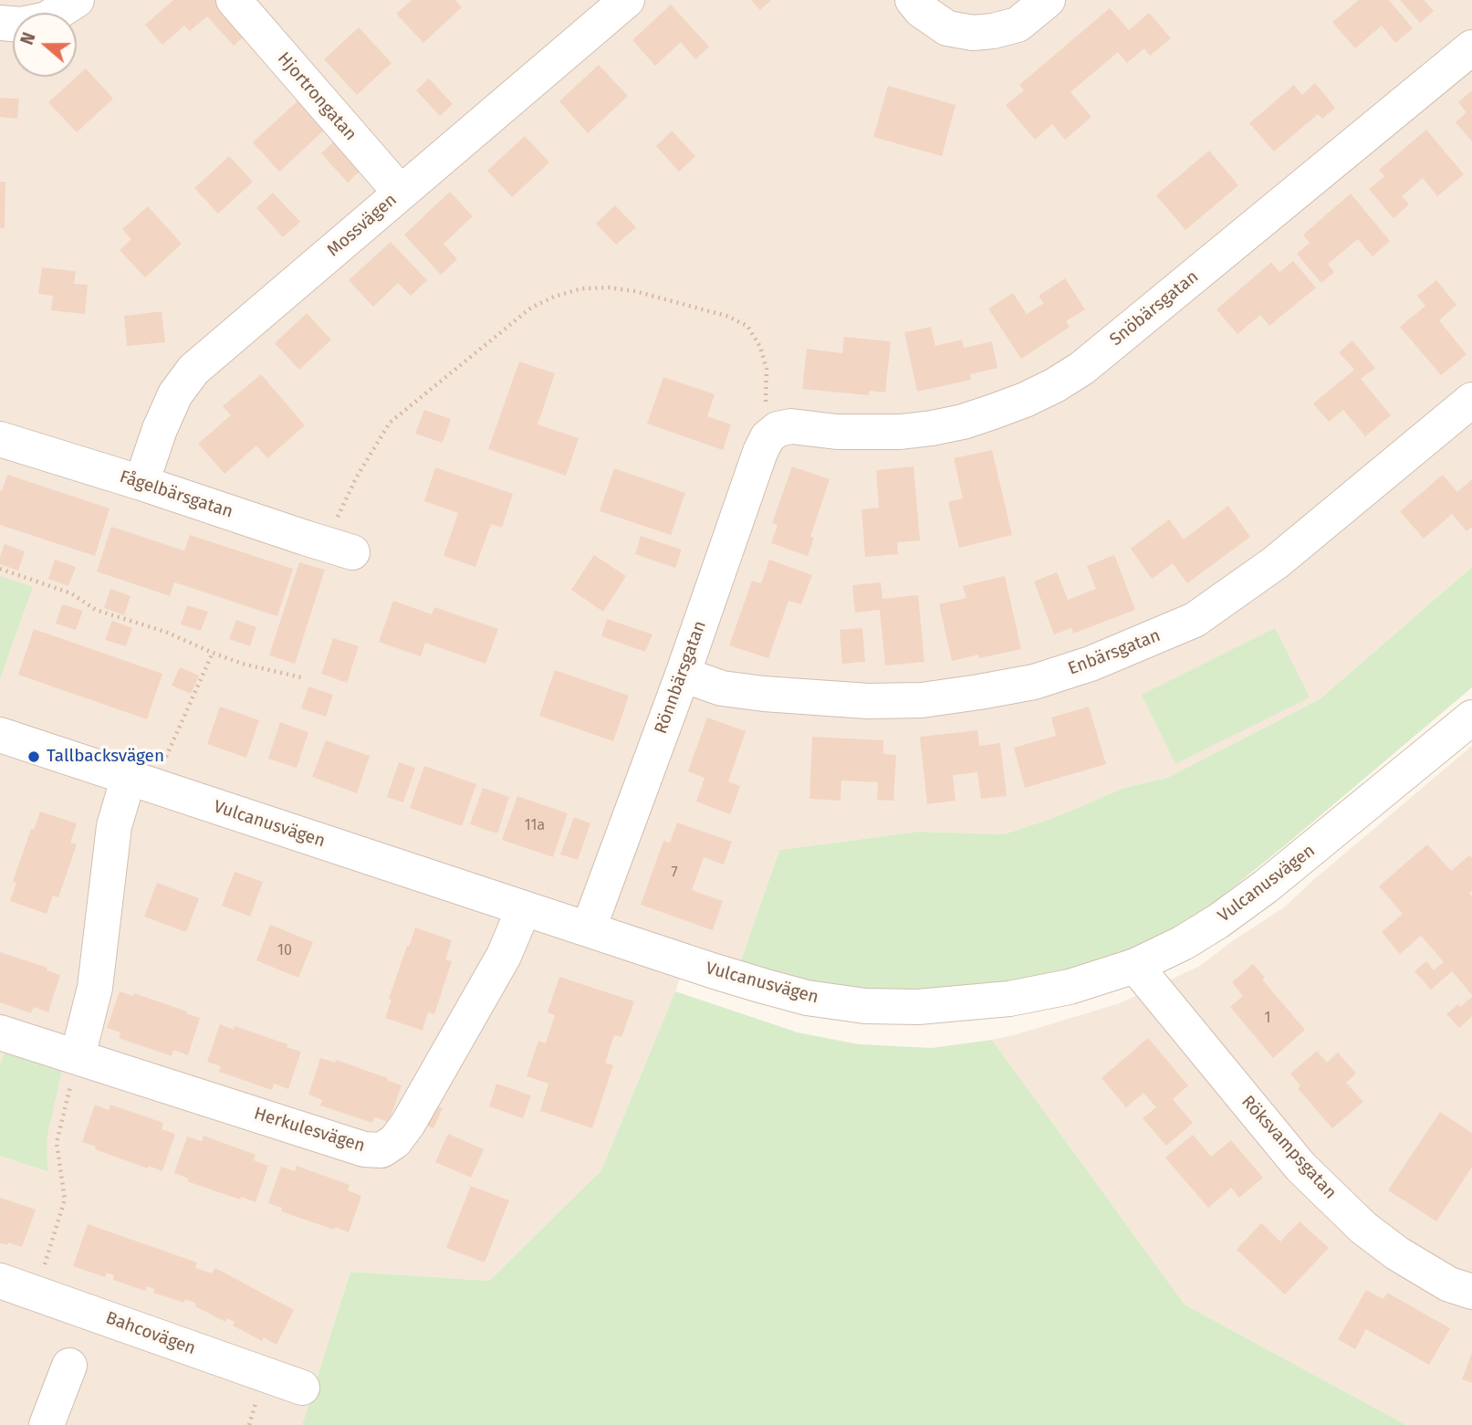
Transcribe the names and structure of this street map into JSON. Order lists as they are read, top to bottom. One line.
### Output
{"streets":{"street":["Hjortrongatan","Mossvägen","Snöbärsgatan","Fågelbärsgatan","Enbärsgatan","Rönnbärsgatan","Vulcanusvägen","Herkulesvägen","Röksvampsgatan","Bahcovägen"]},"crossings":[["Hjortrongatan","Mossvägen"],["Mossvägen","Fågelbärsgatan"],["Snöbärsgatan","Rönnbärsgatan"],["Enbärsgatan","Rönnbärsgatan"],["Rönnbärsgatan","Vulcanusvägen"],["Vulcanusvägen","Herkulesvägen"],["Vulcanusvägen","Röksvampsgatan"]],"places":["Tallbacksvägen"],"house_numbers":["11a","7","10","1"],"north":"left"}
